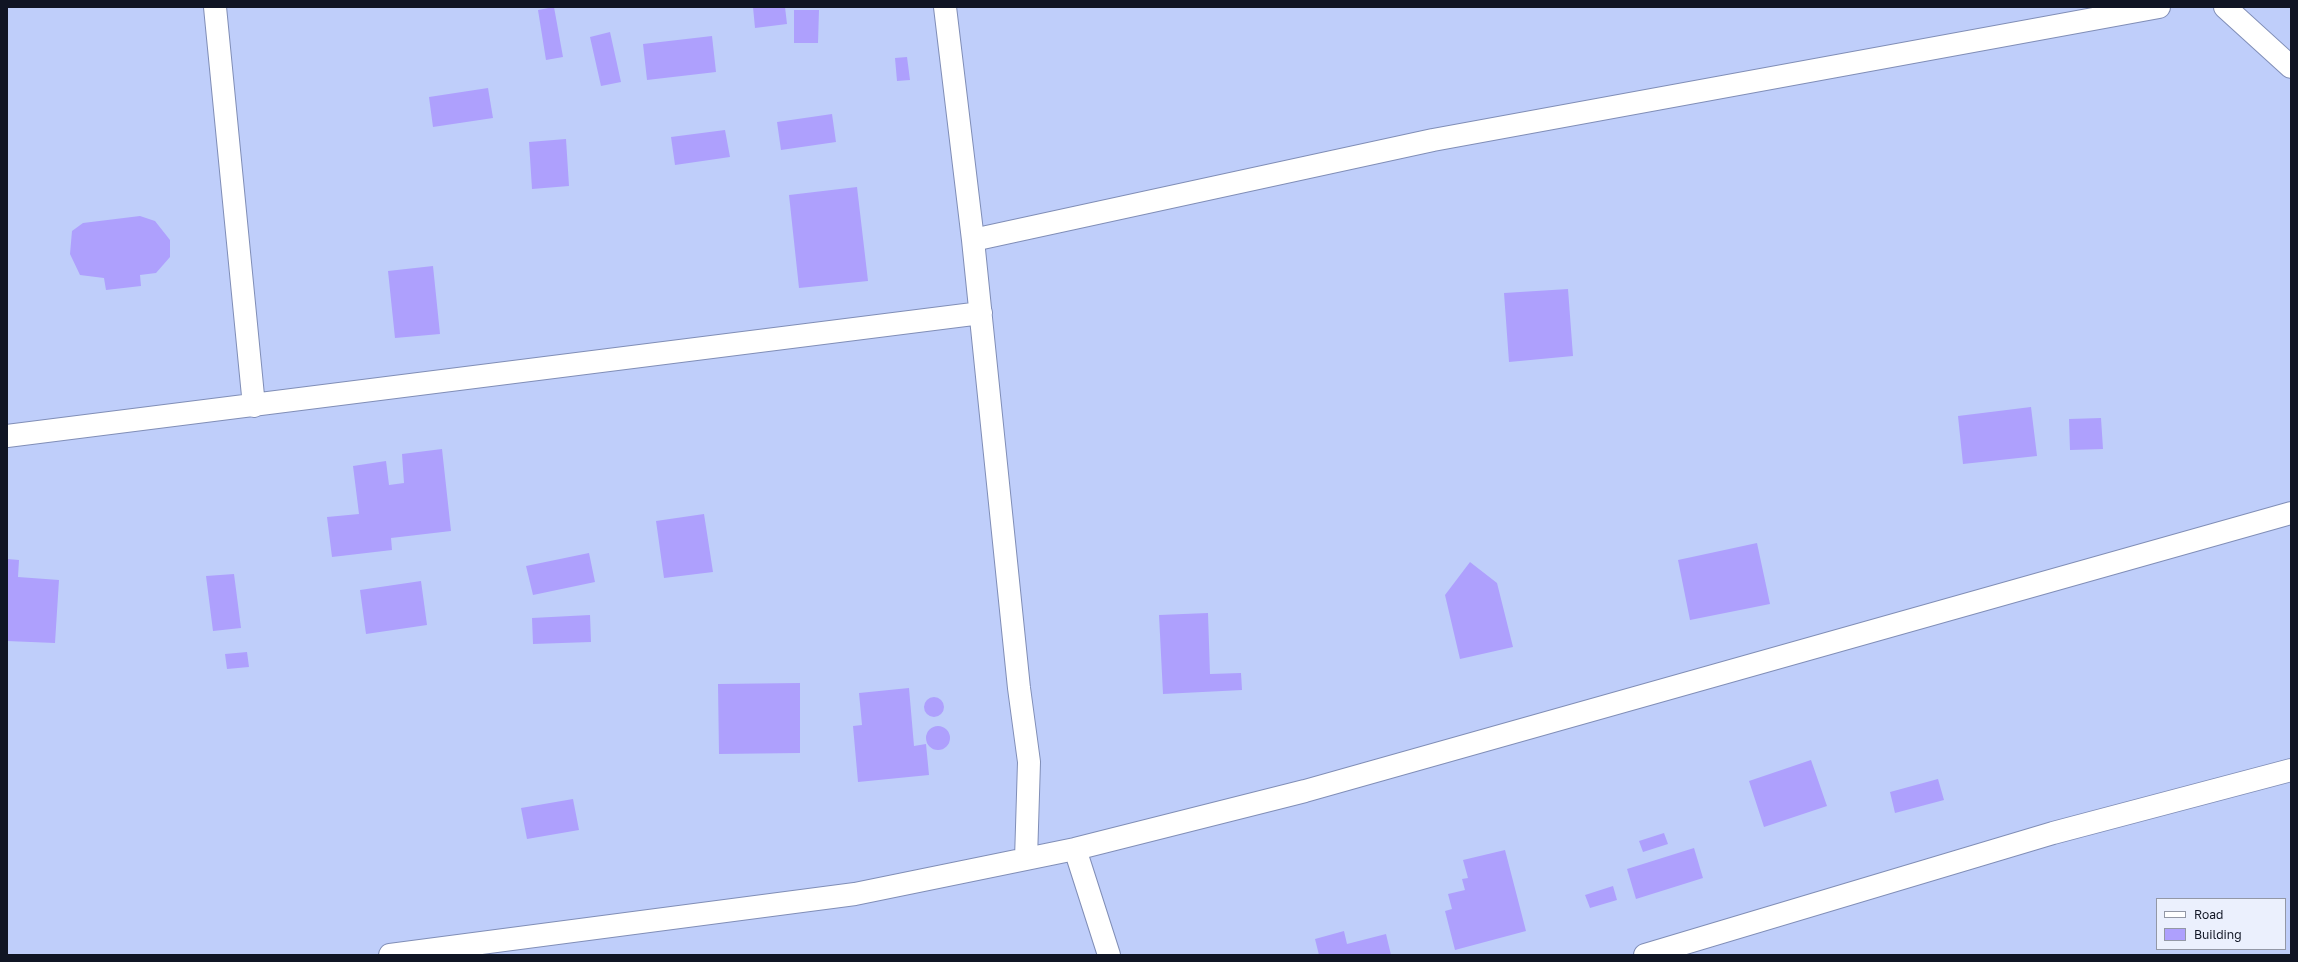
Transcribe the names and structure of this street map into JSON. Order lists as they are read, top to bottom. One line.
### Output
{"legend":["Road","Building"]}
